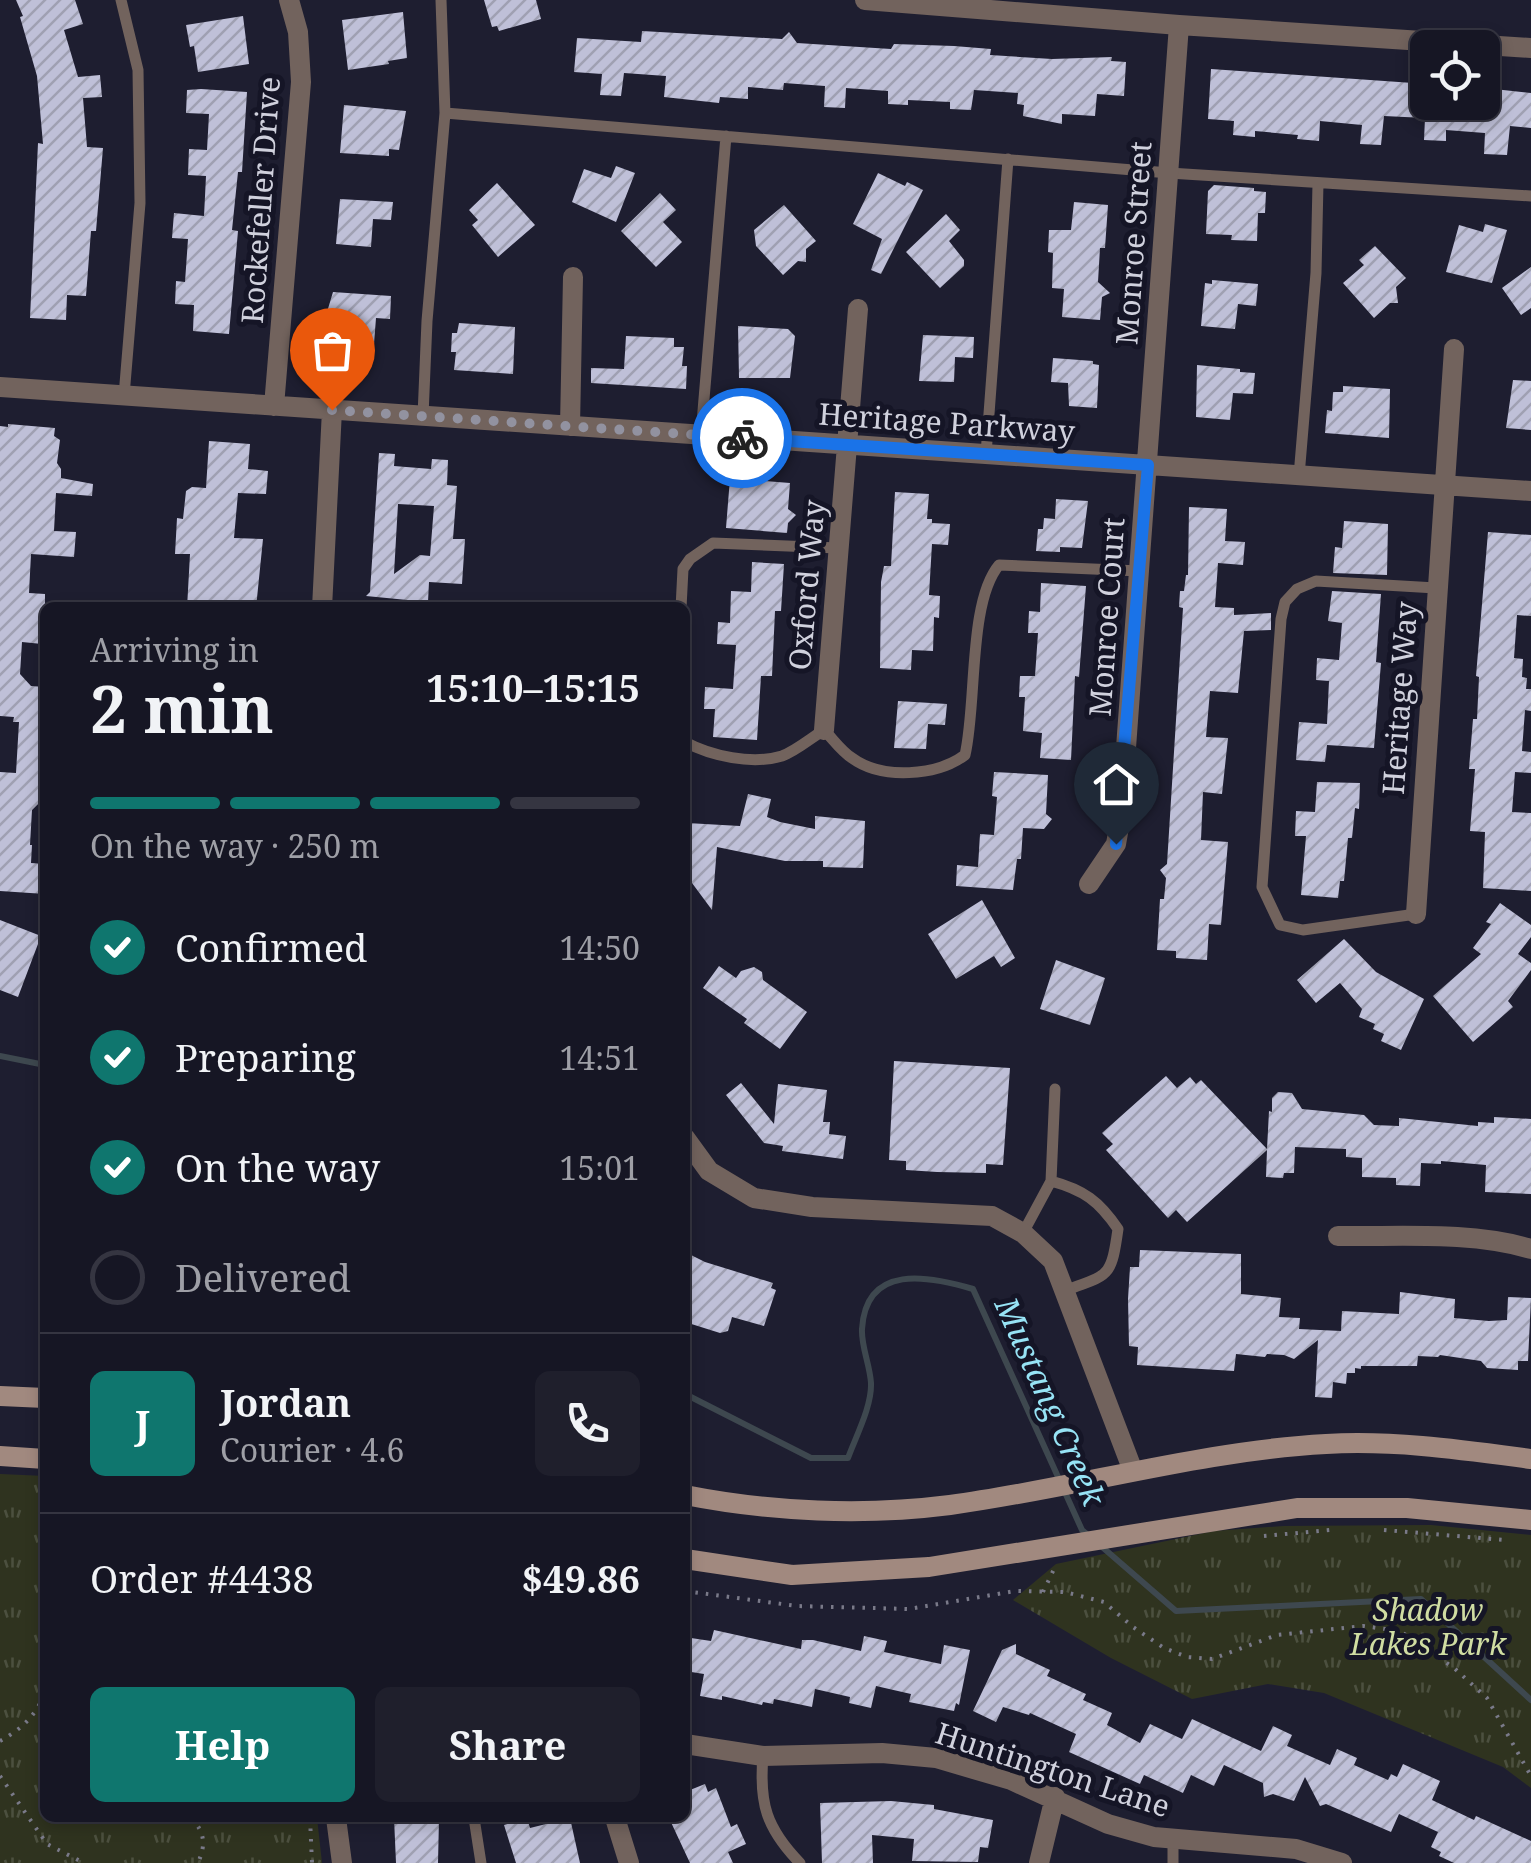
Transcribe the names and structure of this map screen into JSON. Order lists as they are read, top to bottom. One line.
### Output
{"streets":{"street":["Rockefeller Drive","Monroe Street","Heritage Parkway","Oxford Way","Monroe Court","Heritage Way","Huntington Lane"]},"crossings":[["Rockefeller Drive","Heritage Parkway"],["Monroe Street","Heritage Parkway"],["Monroe Street","Monroe Court"],["Heritage Parkway","Oxford Way"],["Heritage Parkway","Monroe Court"],["Heritage Parkway","Heritage Way"]],"water":["Mustang Creek"],"parks":["Shadow Lakes Park"],"page":{"heading":["2 min","Arriving in","15:10–15:15"],"panel":["Jordan","Courier · 4.6","Order #4438","$49.86"],"bar":"On the way · 250 m","list":[["Confirmed","14:50"],["Preparing","14:51"],["On the way","15:01"],"Delivered"],"round":"J","buttons":["Help","Share"]}}
